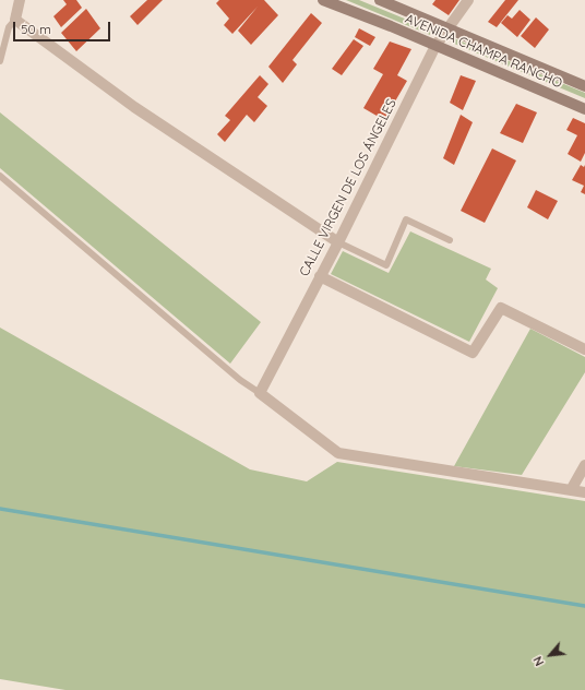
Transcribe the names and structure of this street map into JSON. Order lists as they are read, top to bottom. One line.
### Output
{"streets":{"main road":["AVENIDA CHAMPA RANCHO"],"street":["CALLE VIRGEN DE LOS ÁNGELES"]},"crossings":[["AVENIDA CHAMPA RANCHO","CALLE VIRGEN DE LOS ÁNGELES"]],"scale_bar":"50 m","north":"bottom left"}
